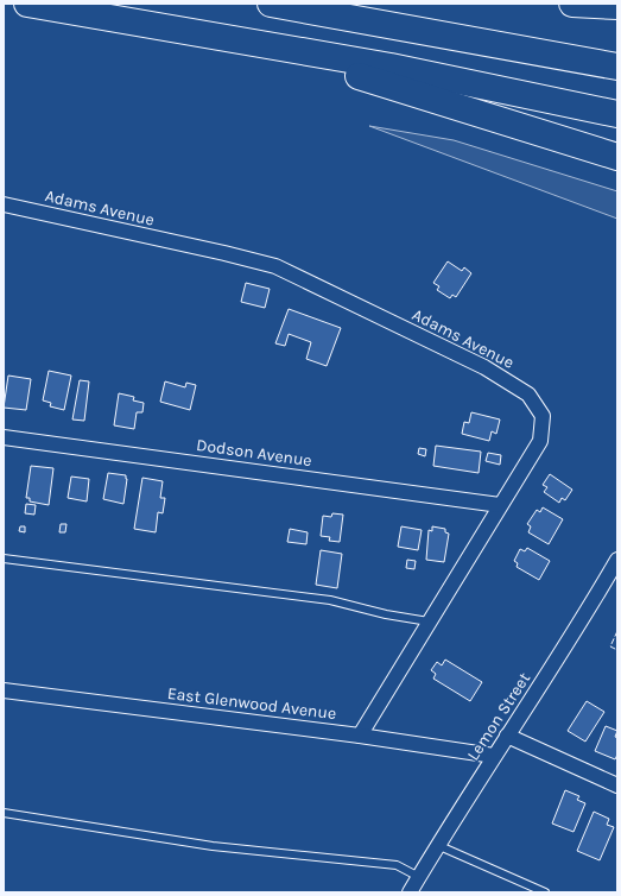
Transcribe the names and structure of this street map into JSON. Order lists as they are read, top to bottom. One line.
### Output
{"streets":{"street":["Adams Avenue","Dodson Avenue","East Glenwood Avenue","Lemon Street"]},"crossings":[["Adams Avenue","Dodson Avenue"],["Adams Avenue","East Glenwood Avenue"],["East Glenwood Avenue","Lemon Street"]]}
